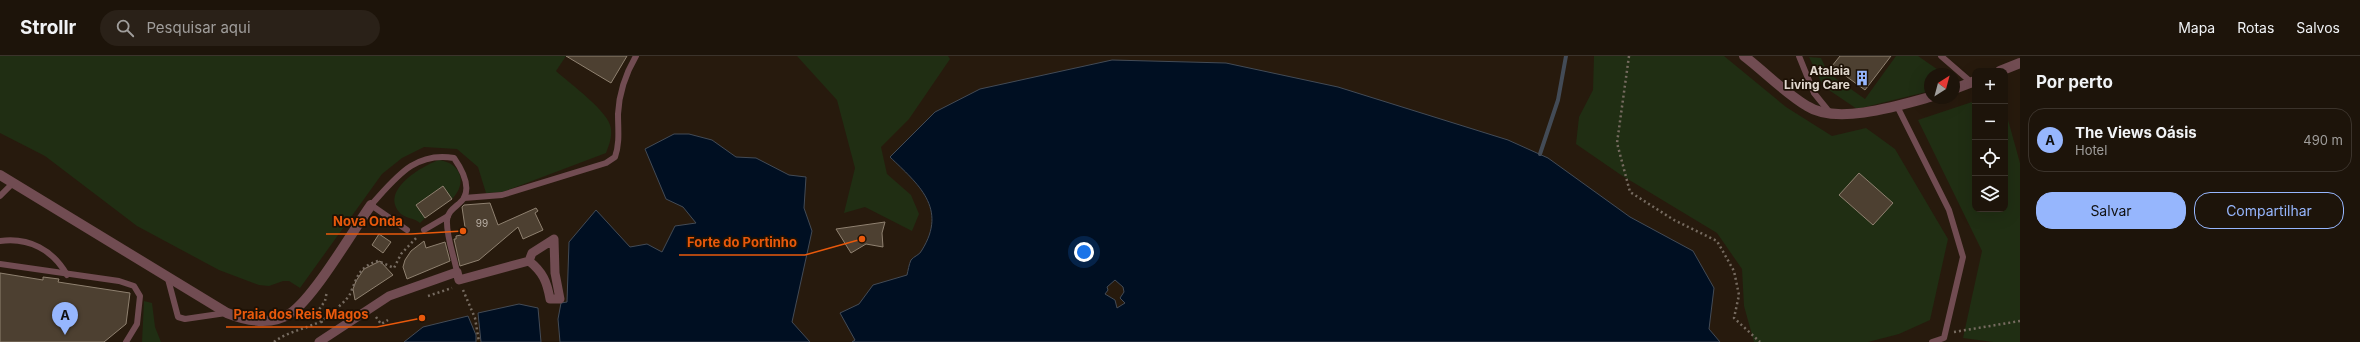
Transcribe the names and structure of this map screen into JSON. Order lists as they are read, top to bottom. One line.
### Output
{"places":{"building":["Atalaia Living Care"],"other":["Nova Onda","Forte do Portinho","Praia dos Reis Magos"]},"house_numbers":["99"],"north":"top right","page":{"header":"Strollr","search":"Pesquisar aqui","nav":["Mapa","Rotas","Salvos"],"heading":"Por perto","map_buttons":["+","−"],"list":[{"mark":"A","name":"The Views Oásis","note":"Hotel","value":"490 m"}],"buttons":["Salvar","Compartilhar"],"pins":"A"}}
